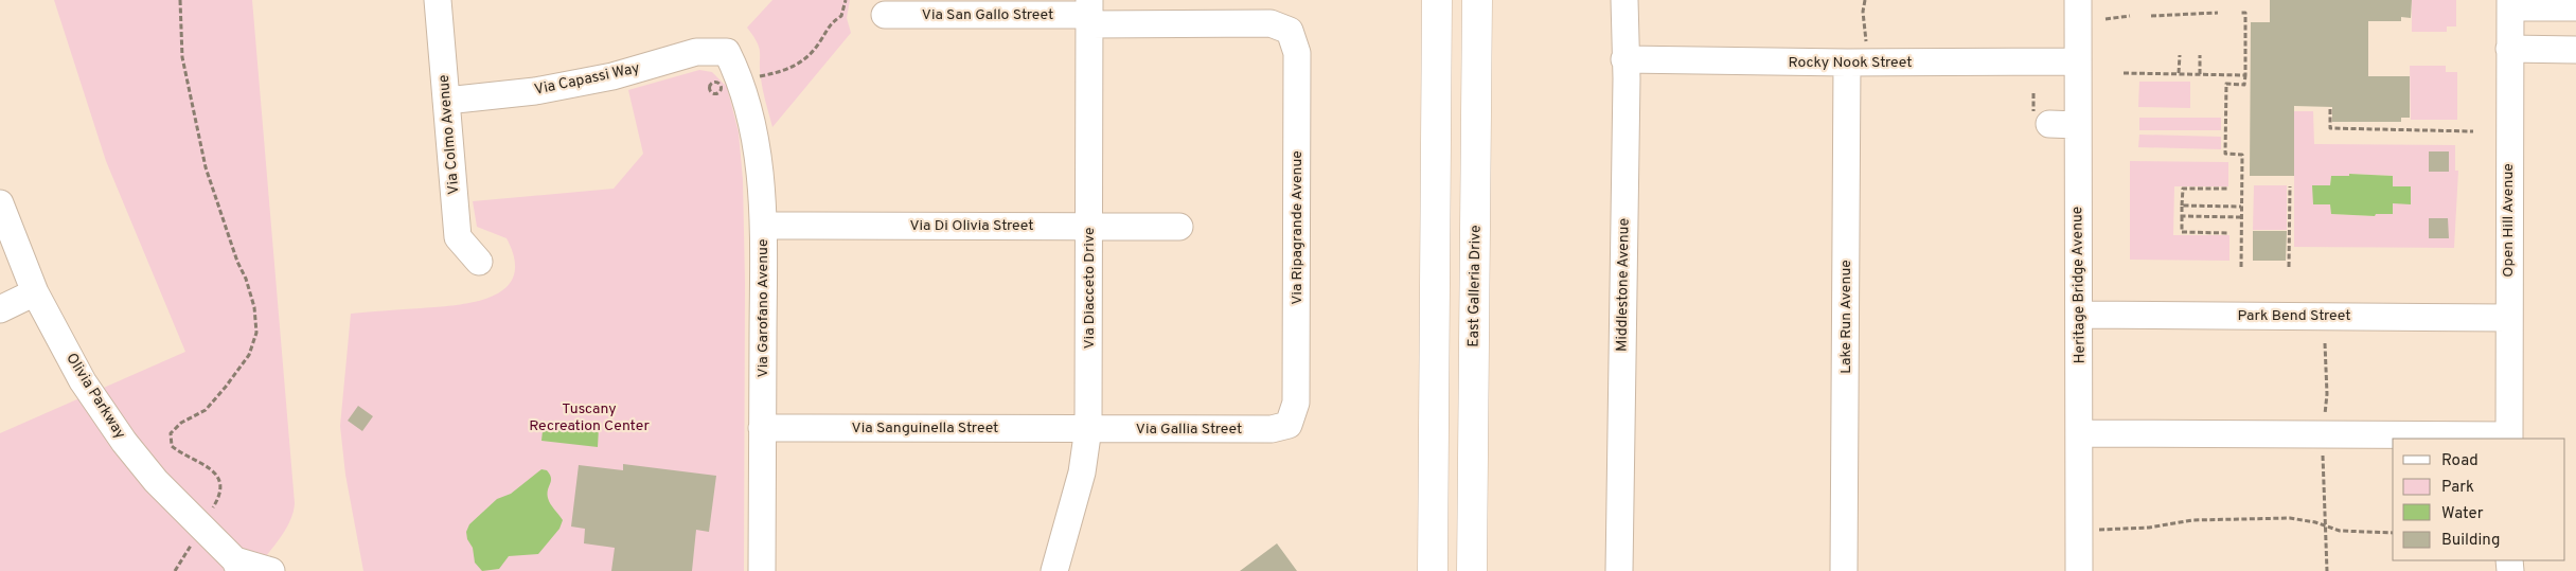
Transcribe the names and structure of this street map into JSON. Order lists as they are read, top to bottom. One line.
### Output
{"streets":{"main road":["East Galleria Drive"],"street":["Via San Gallo Street","Rocky Nook Street","Via Capassi Way","Via Colmo Avenue","Open Hill Avenue","Via Di Olivia Street","Via Ripagrande Avenue","Middlestone Avenue","Heritage Bridge Avenue","Via Diacceto Drive","Via Garofano Avenue","Park Bend Street","Lake Run Avenue","Olivia Parkway","Via Sanguinella Street","Via Gallia Street"]},"crossings":[["Via San Gallo Street","Via Ripagrande Avenue"],["Via San Gallo Street","Via Diacceto Drive"],["Rocky Nook Street","Middlestone Avenue"],["Rocky Nook Street","Heritage Bridge Avenue"],["Rocky Nook Street","Lake Run Avenue"],["Via Capassi Way","Via Colmo Avenue"],["Via Capassi Way","Via Garofano Avenue"],["Open Hill Avenue","Park Bend Street"],["Via Di Olivia Street","Via Diacceto Drive"],["Via Di Olivia Street","Via Garofano Avenue"],["Via Ripagrande Avenue","Via Gallia Street"],["Heritage Bridge Avenue","Park Bend Street"],["Via Diacceto Drive","Via Sanguinella Street"],["Via Diacceto Drive","Via Gallia Street"],["Via Garofano Avenue","Via Sanguinella Street"],["Via Sanguinella Street","Via Gallia Street"]],"parks":["Tuscany Recreation Center"],"legend":["Road","Park","Water","Building"]}
